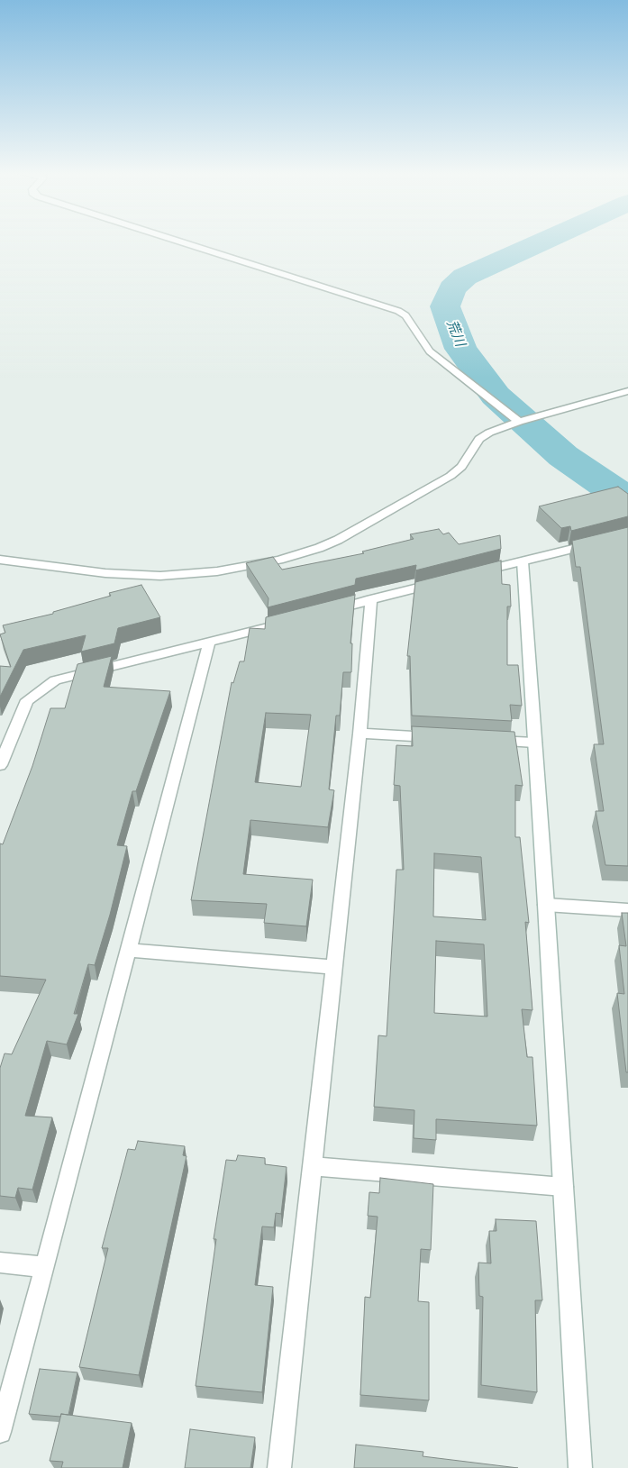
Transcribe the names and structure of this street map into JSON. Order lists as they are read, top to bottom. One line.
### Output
{"water":["荒川"]}
